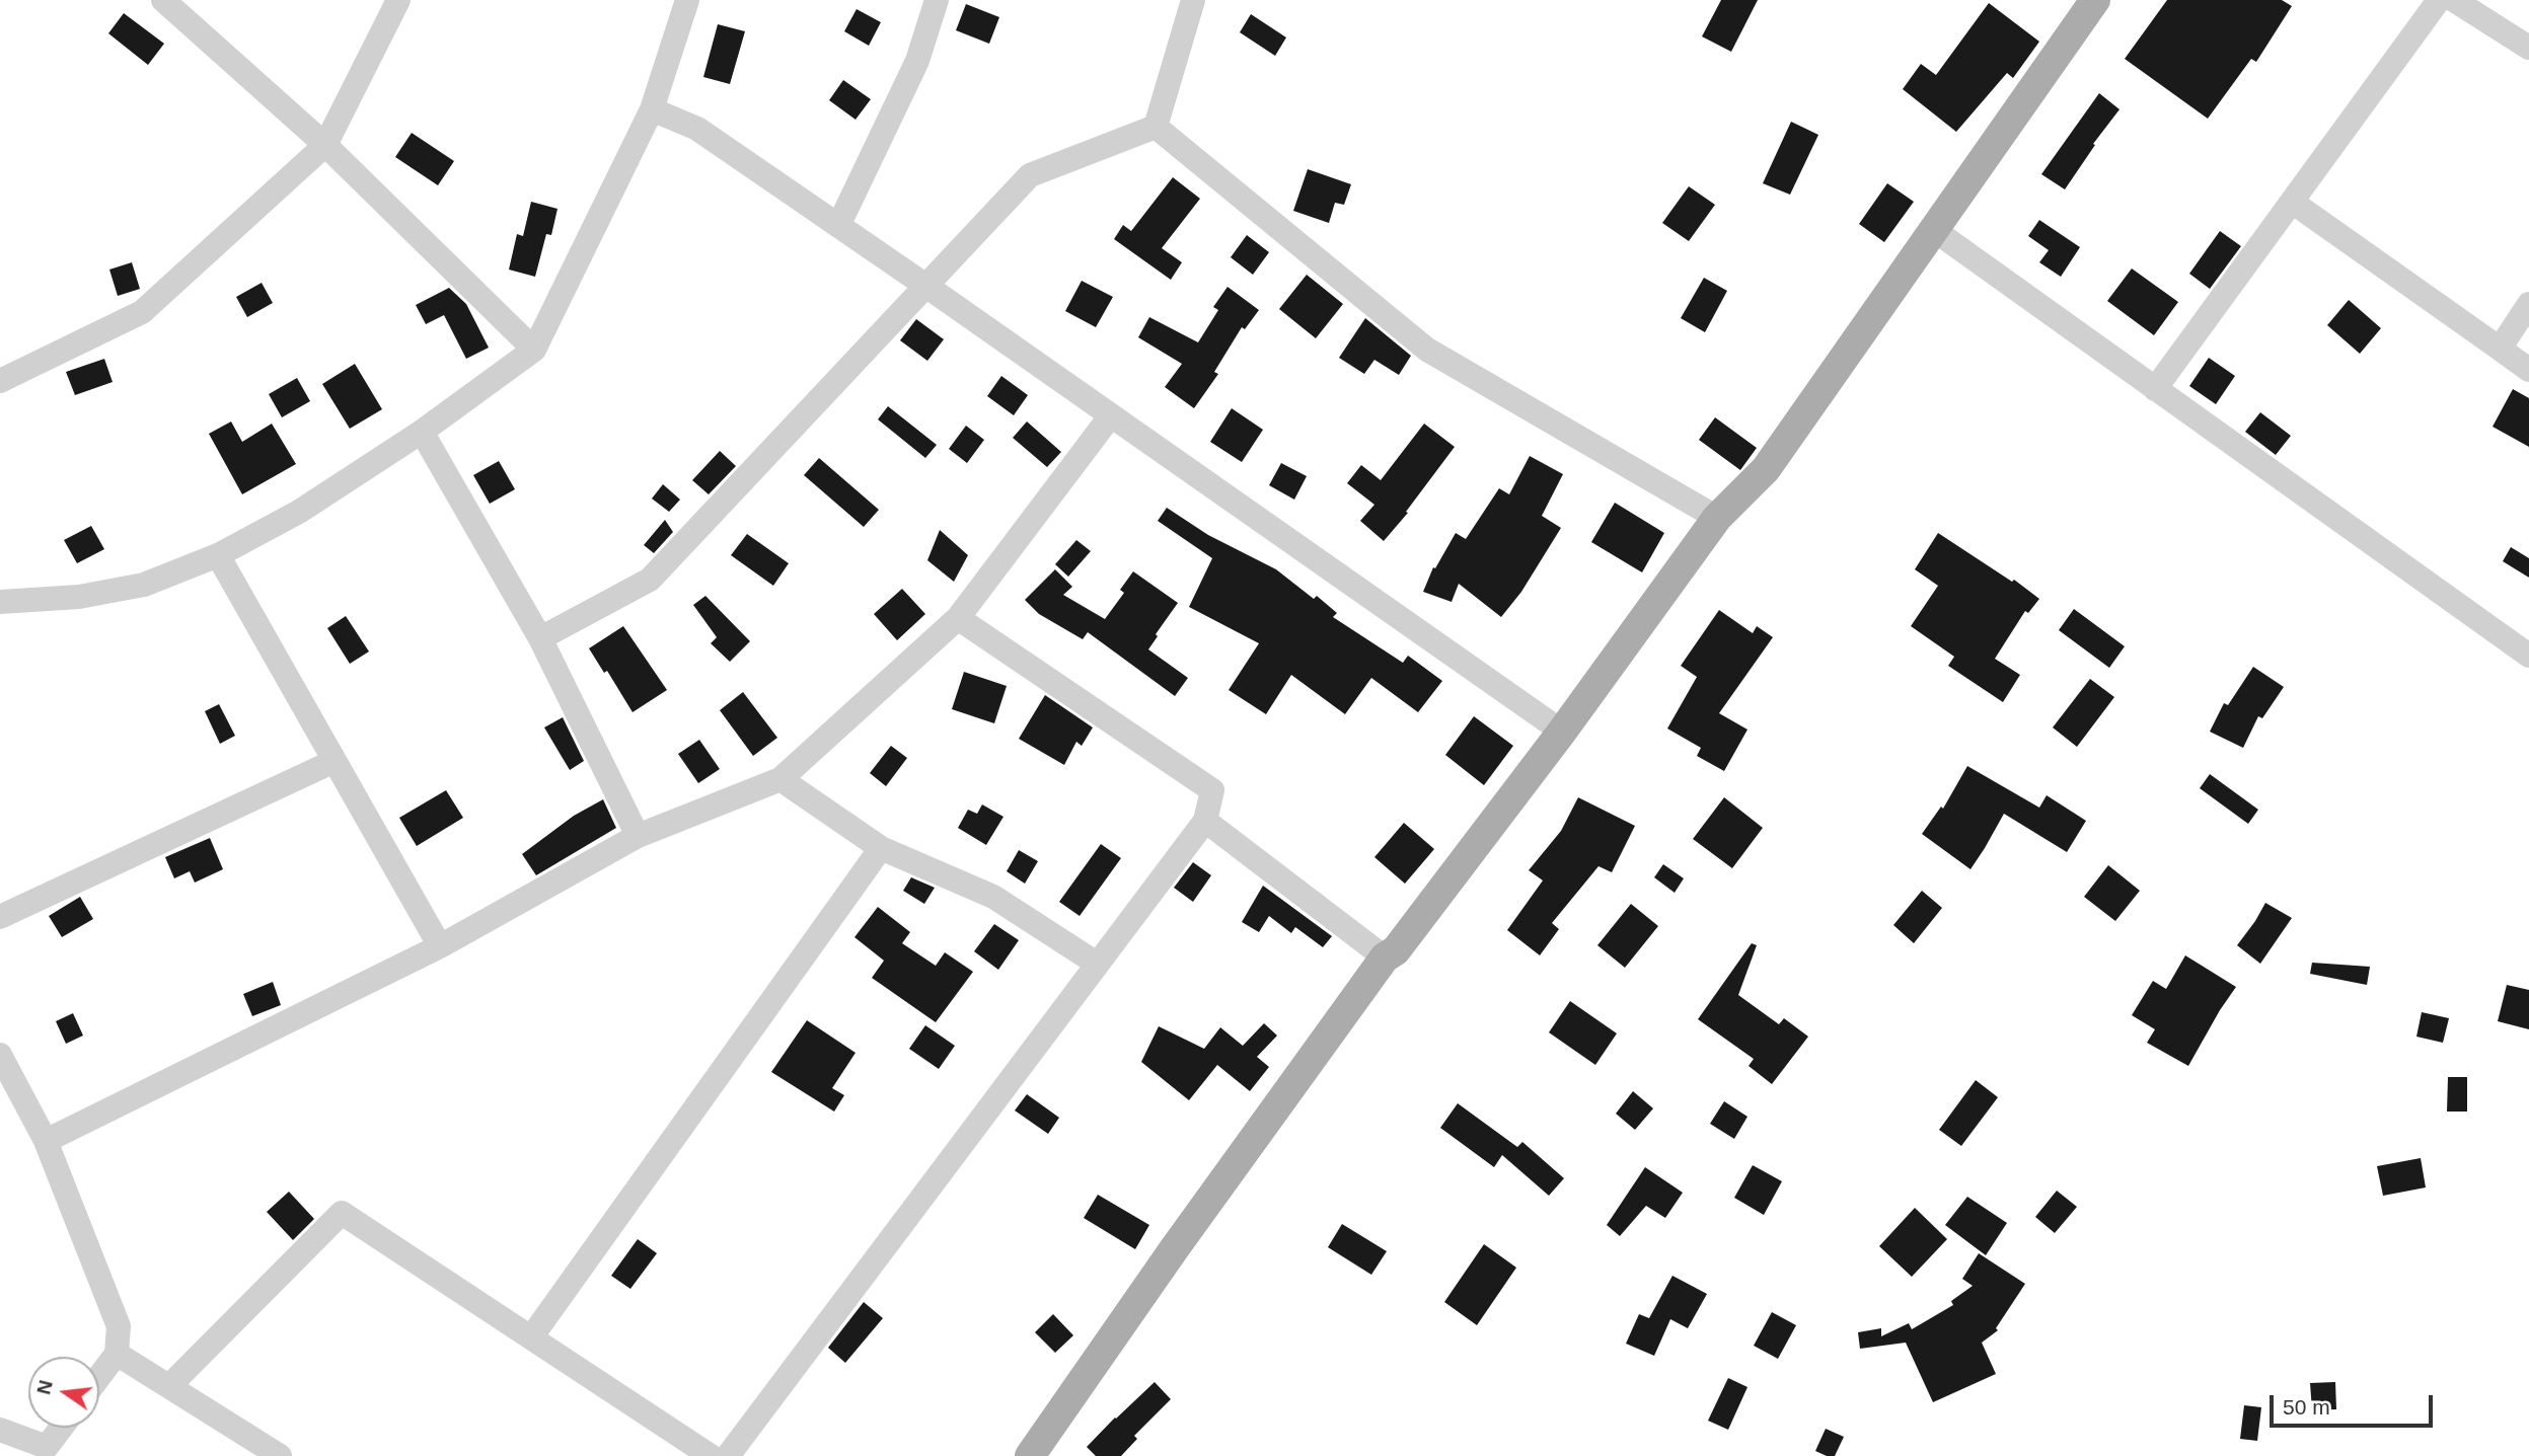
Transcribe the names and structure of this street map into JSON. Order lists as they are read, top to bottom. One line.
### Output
{"scale_bar":"50 m","north":"left"}
